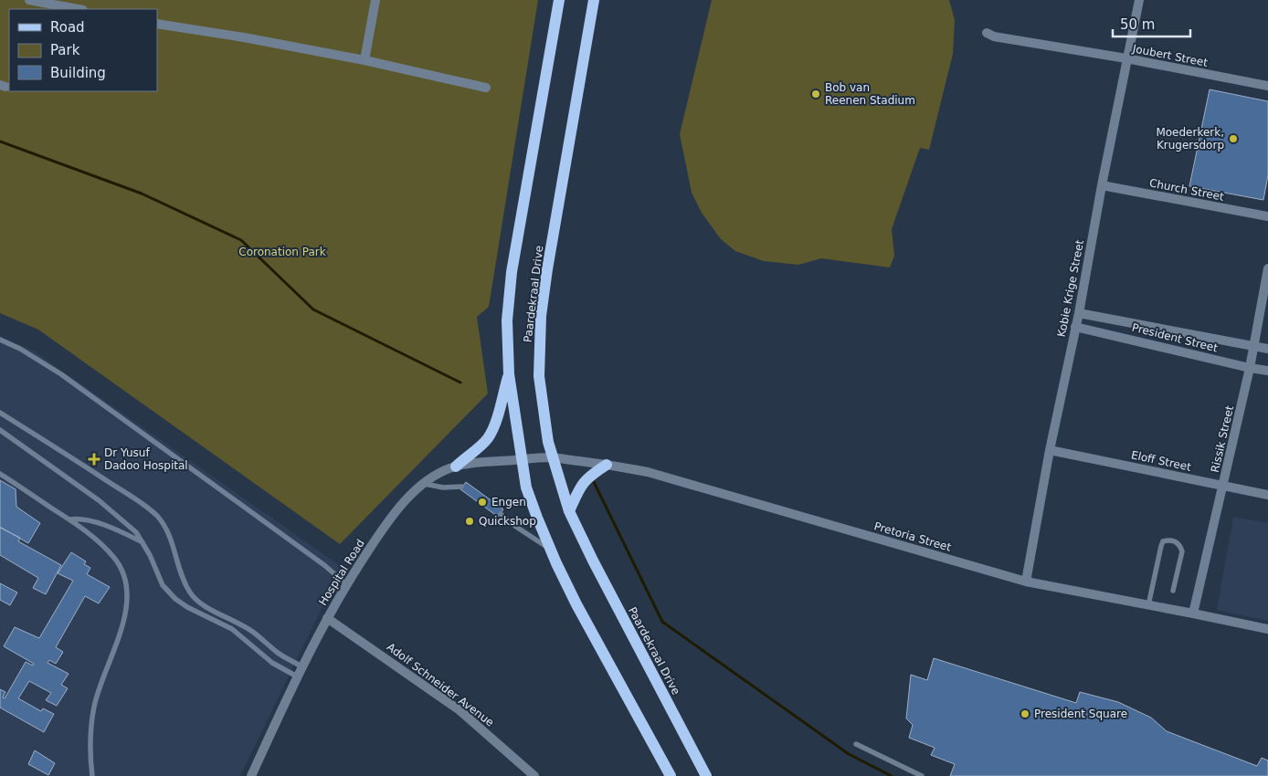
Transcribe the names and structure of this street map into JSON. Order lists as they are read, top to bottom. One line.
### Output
{"streets":{"main road":["Paardekraal Drive"],"street":["Joubert Street","Church Street","Kobie Krige Street","President Street","Rissik Street","Eloff Street","Pretoria Street","Hospital Road","Adolf Schneider Avenue"]},"crossings":[["Joubert Street","Kobie Krige Street"],["Church Street","Kobie Krige Street"],["Kobie Krige Street","President Street"],["Kobie Krige Street","Eloff Street"],["Kobie Krige Street","Pretoria Street"],["Paardekraal Drive","Pretoria Street"],["Paardekraal Drive","Hospital Road"],["President Street","Rissik Street"],["Rissik Street","Eloff Street"],["Rissik Street","Pretoria Street"],["Pretoria Street","Hospital Road"],["Hospital Road","Adolf Schneider Avenue"]],"parks":["Coronation Park"],"places":{"other":["Bob van Reenen Stadium","Moederkerk, Krugersdorp","Engen","Quickshop","President Square"],"health":["Dr Yusuf Dadoo Hospital"]},"legend":["Road","Park","Building"],"scale_bar":"50 m"}
